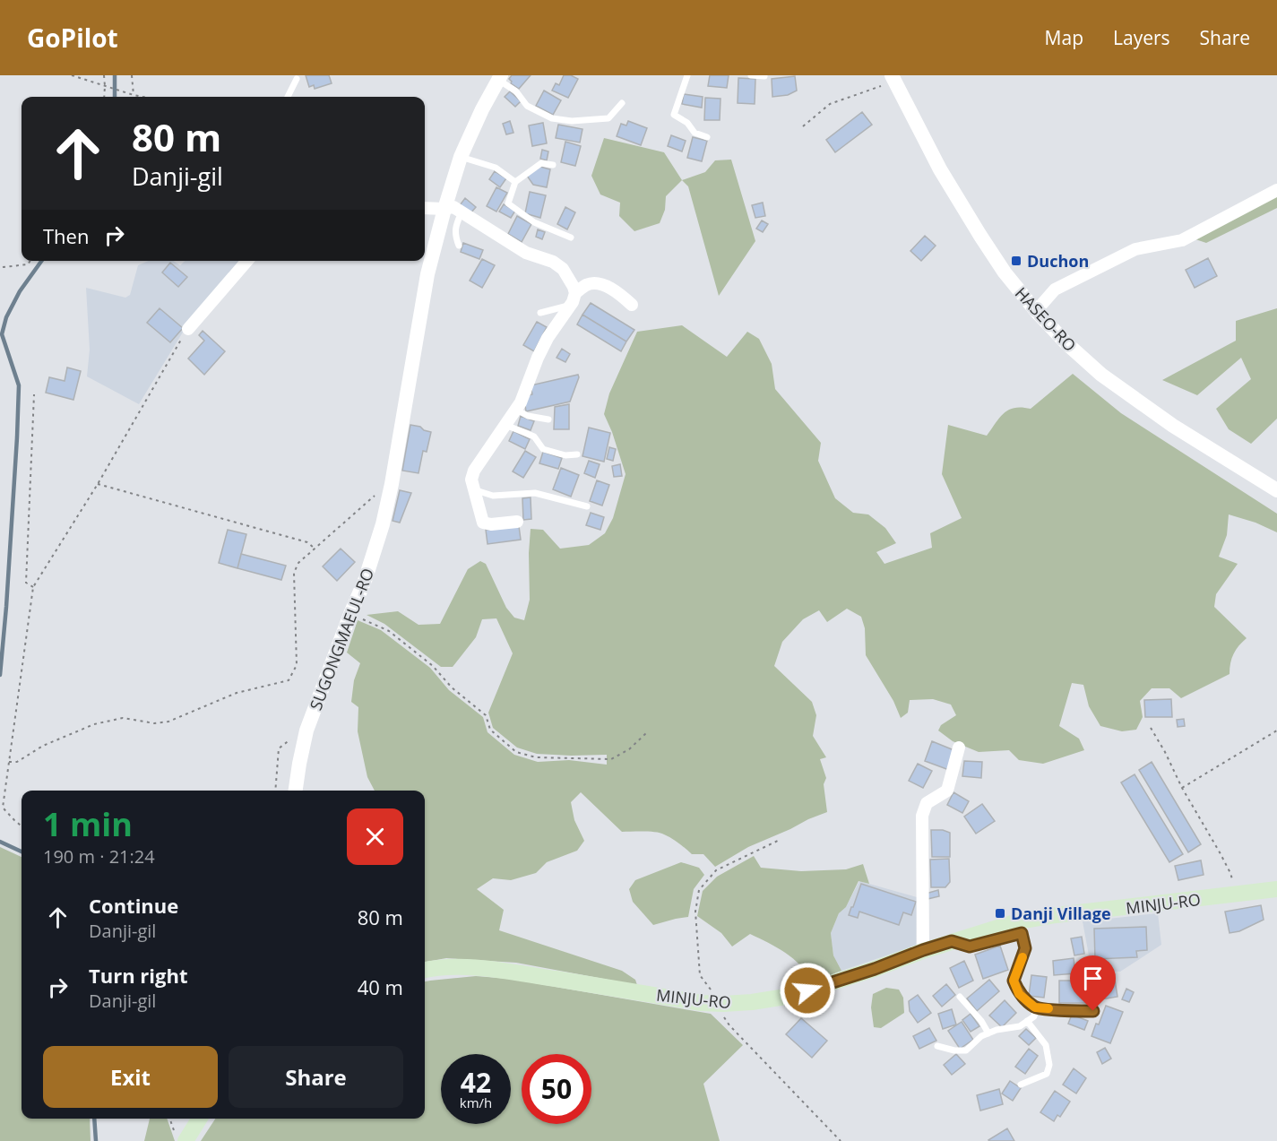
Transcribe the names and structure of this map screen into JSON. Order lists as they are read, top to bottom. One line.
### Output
{"streets":{"main road":["MINJU-RO"],"street":["HASEO-RO","SUGONGMAEUL-RO"]},"places":{"transit":["Duchon","Danji Village"]},"page":{"header":"GoPilot","nav":["Map","Layers","Share"],"turn":["80 m","Danji-gil"],"then":"Then","heading":["1 min","190 m · 21:24"],"list":[{"name":"Continue","note":"Danji-gil","value":"80 m"},{"name":"Turn right","note":"Danji-gil","value":"40 m"}],"buttons":["Exit","Share"],"speed":"42 km/h","limit":"50"}}
